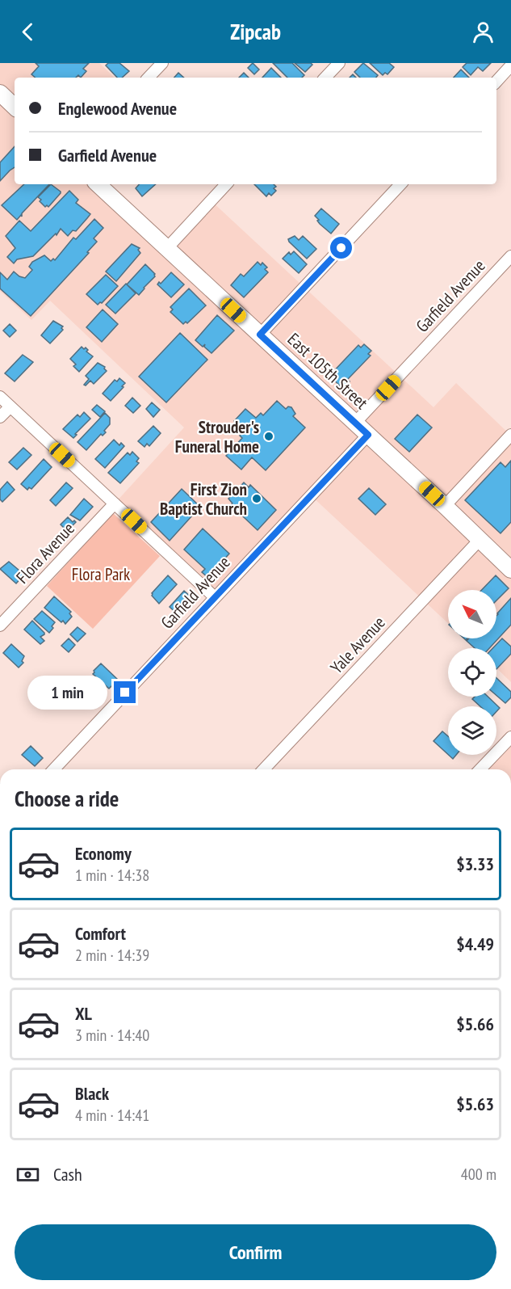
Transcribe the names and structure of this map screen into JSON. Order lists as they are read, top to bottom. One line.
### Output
{"streets":{"main road":["East 105th Street"],"street":["Garfield Avenue","Flora Avenue","Yale Avenue"]},"crossings":[["Garfield Avenue","East 105th Street"],["East 105th Street","Yale Avenue"]],"parks":["Flora Park"],"places":["Strouder's Funeral Home","First Zion Baptist Church"],"north":"top left","page":{"header":"Zipcab","banner":["Englewood Avenue","Garfield Avenue"],"bubble":"1 min","heading":"Choose a ride","list":[{"name":"Economy","note":"1 min · 14:38","value":"$3.33"},{"name":"Comfort","note":"2 min · 14:39","value":"$4.49"},{"name":"XL","note":"3 min · 14:40","value":"$5.66"},{"name":"Black","note":"4 min · 14:41","value":"$5.63"}],"pay":["Cash","400 m"],"buttons":"Confirm"}}
